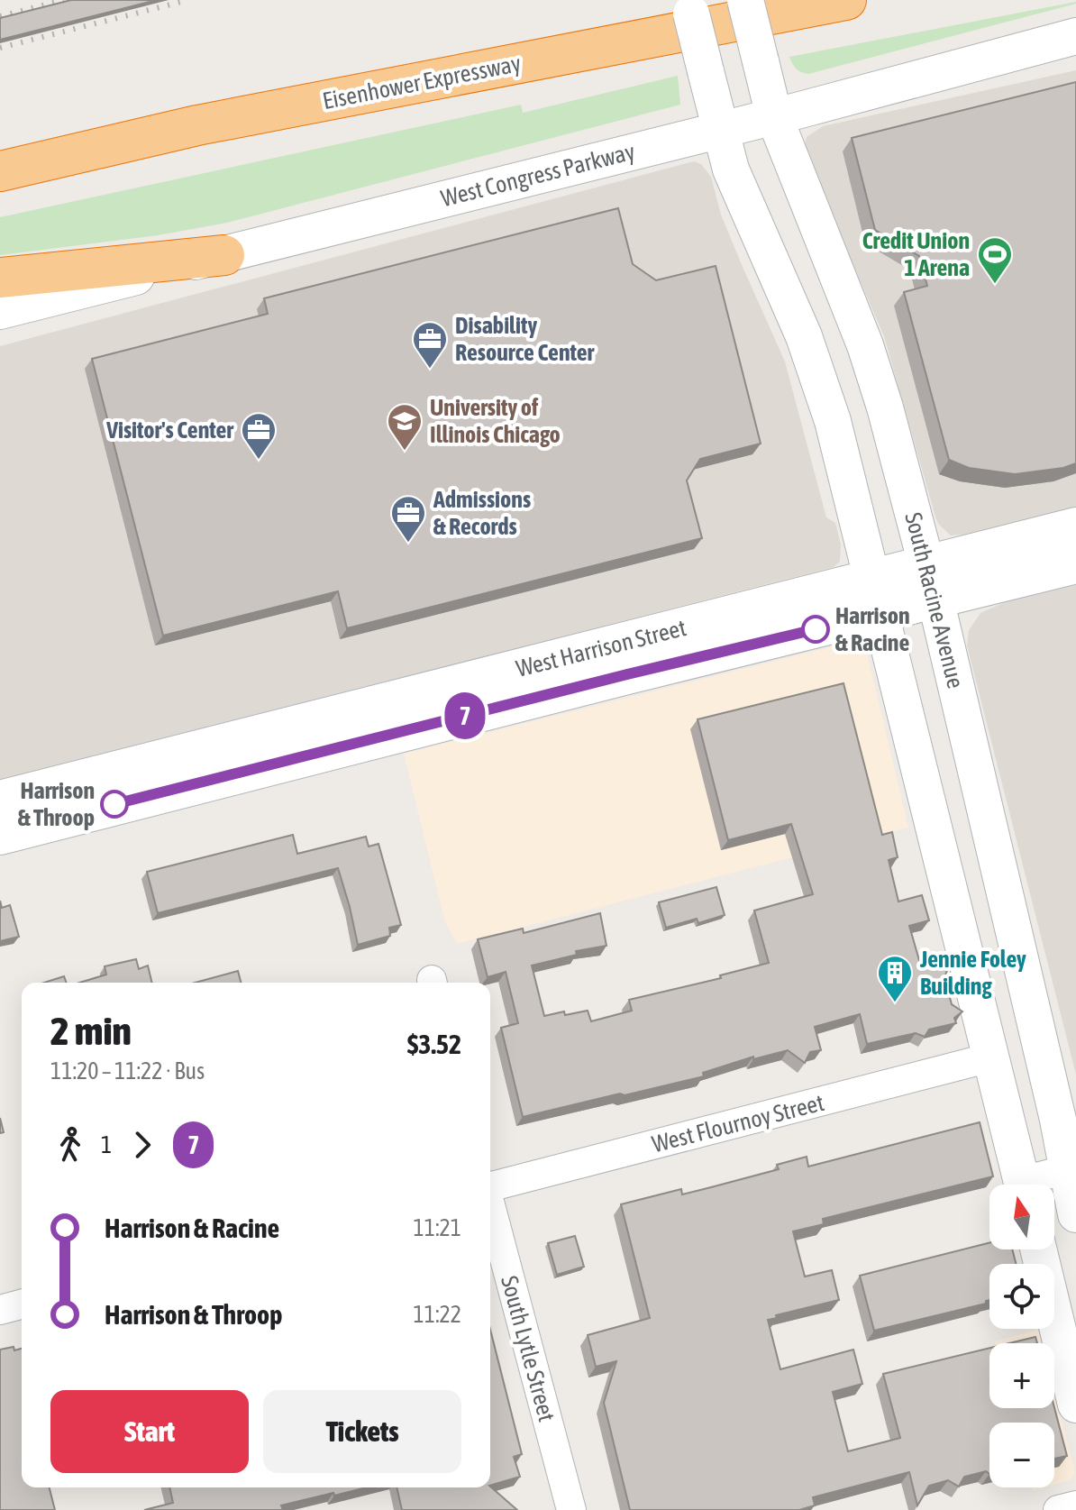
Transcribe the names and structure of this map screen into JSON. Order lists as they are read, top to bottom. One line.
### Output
{"streets":{"highway":["Eisenhower Expressway"],"main road":["West Harrison Street"],"street":["West Congress Parkway","South Racine Avenue","West Flournoy Street","South Lytle Street"]},"crossings":[["West Congress Parkway","South Racine Avenue"],["South Racine Avenue","West Harrison Street"]],"places":{"sports":["Credit Union 1 Arena"],"office":["Disability Resource Center","Visitor's Center","Admissions & Records"],"school or university":["University of Illinois Chicago"],"other":["Harrison & Racine","Harrison & Throop"],"building":["Jennie Foley Building"]},"lines":["bus line 7"],"north":"top","page":{"on_map":"7","heading":["2 min","11:20 – 11:22 · Bus","$3.52"],"legs":["1","7"],"map_buttons":["+","−"],"list":[{"name":"Harrison & Racine","value":"11:21"},{"name":"Harrison & Throop","value":"11:22"}],"buttons":["Start","Tickets"]}}
